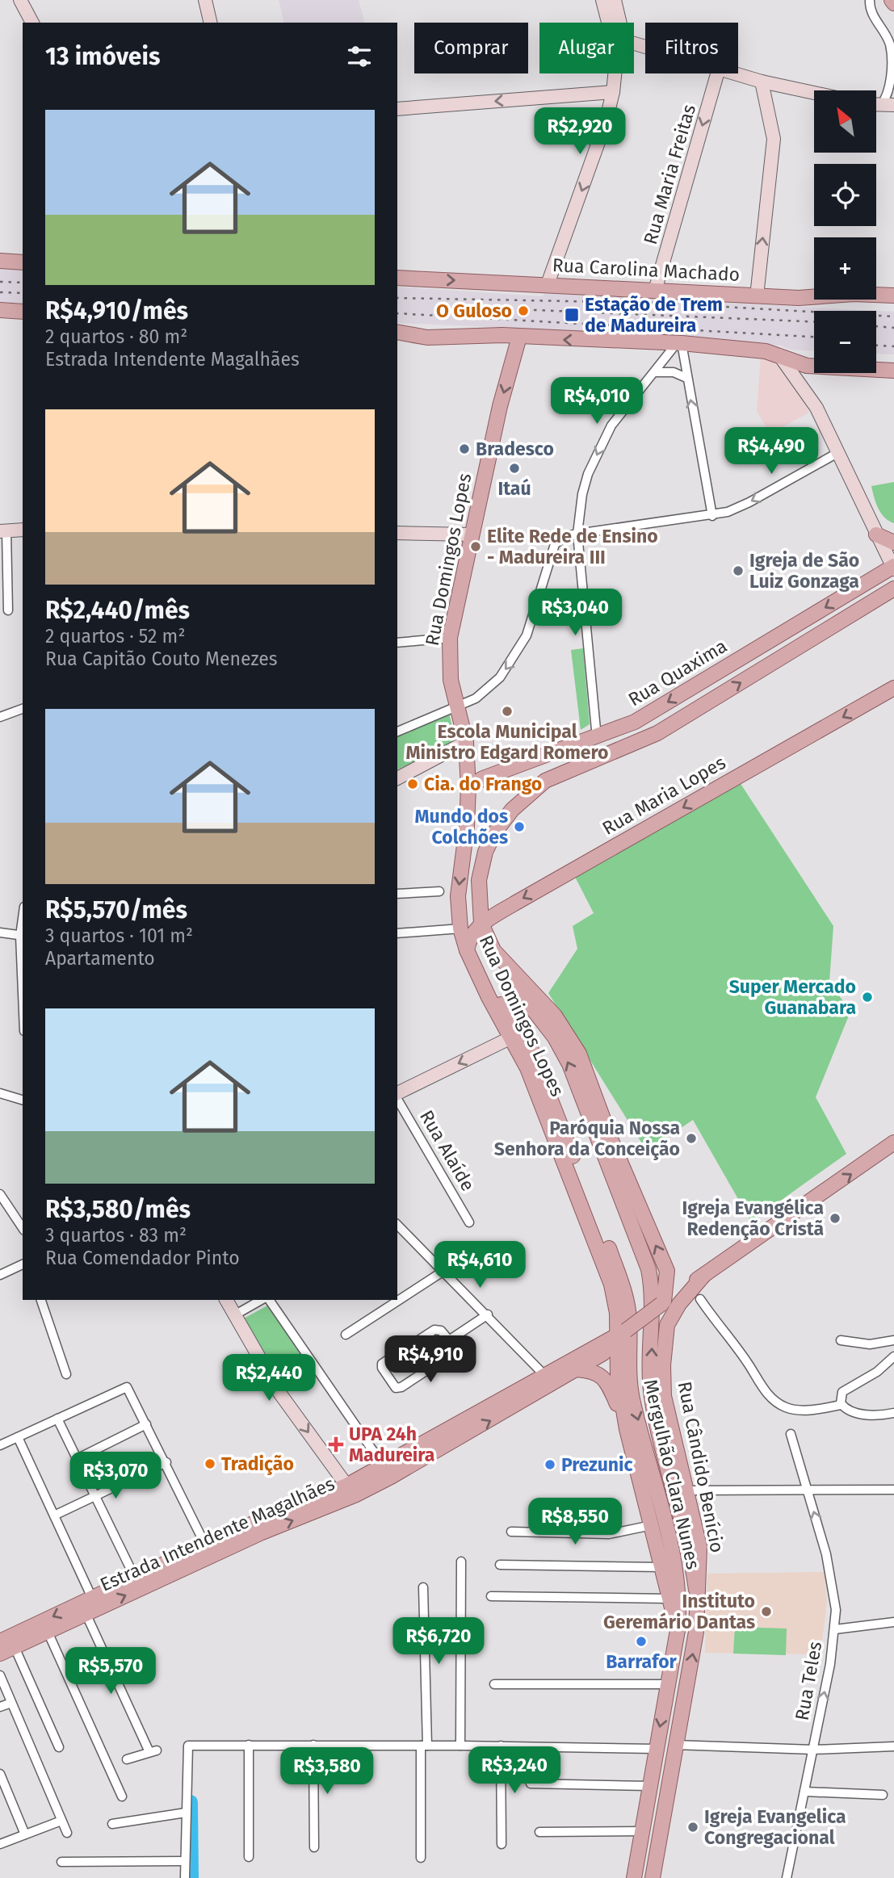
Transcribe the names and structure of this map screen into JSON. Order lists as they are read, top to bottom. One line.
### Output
{"streets":{"main road":["Rua Carolina Machado","Rua Domingos Lopes","Rua Quaxima","Rua Maria Lopes","Rua Cândido Benício","Mergulhão Clara Nunes","Estrada Intendente Magalhães"],"street":["Rua Maria Freitas","Rua Alaíde","Rua Teles"]},"crossings":[["Rua Maria Freitas","Rua Carolina Machado"],["Rua Domingos Lopes","Rua Quaxima"],["Rua Domingos Lopes","Rua Maria Lopes"],["Rua Domingos Lopes","Mergulhão Clara Nunes"],["Rua Domingos Lopes","Estrada Intendente Magalhães"],["Rua Cândido Benício","Mergulhão Clara Nunes"]],"one_way":["Rua Quaxima","Rua Maria Lopes","Rua Teles"],"places":{"other":["O Guloso","Bradesco","Itaú","Elite Rede de Ensino - Madureira III","Igreja de São Luiz Gonzaga","Escola Municipal Ministro Edgard Romero","Cia. do Frango","Mundo dos Colchões","Super Mercado Guanabara","Paróquia Nossa Senhora da Conceição","Igreja Evangélica Redenção Cristã","Tradição","Prezunic","Instituto Geremário Dantas","Barrafor","Igreja Evangelica Congregacional"],"transit":["Estação de Trem de Madureira"],"health":["UPA 24h Madureira"]},"north":"top left","page":{"chip":["Comprar","Alugar","Filtros"],"heading":"13 imóveis","map_buttons":["+","−"],"list":[{"name":"R$4,910/mês","note":"2 quartos · 80 m² · Estrada Intendente Magalhães"},{"name":"R$2,440/mês","note":"2 quartos · 52 m² · Rua Capitão Couto Menezes"},{"name":"R$5,570/mês","note":"3 quartos · 101 m² · Apartamento"},{"name":"R$3,580/mês","note":"3 quartos · 83 m² · Rua Comendador Pinto"}],"price":["R$2,920","R$4,010","R$4,490","R$3,040","R$4,610","R$4,910","R$2,440","R$3,070","R$8,550","R$6,720","R$5,570","R$3,240","R$3,580"]}}
